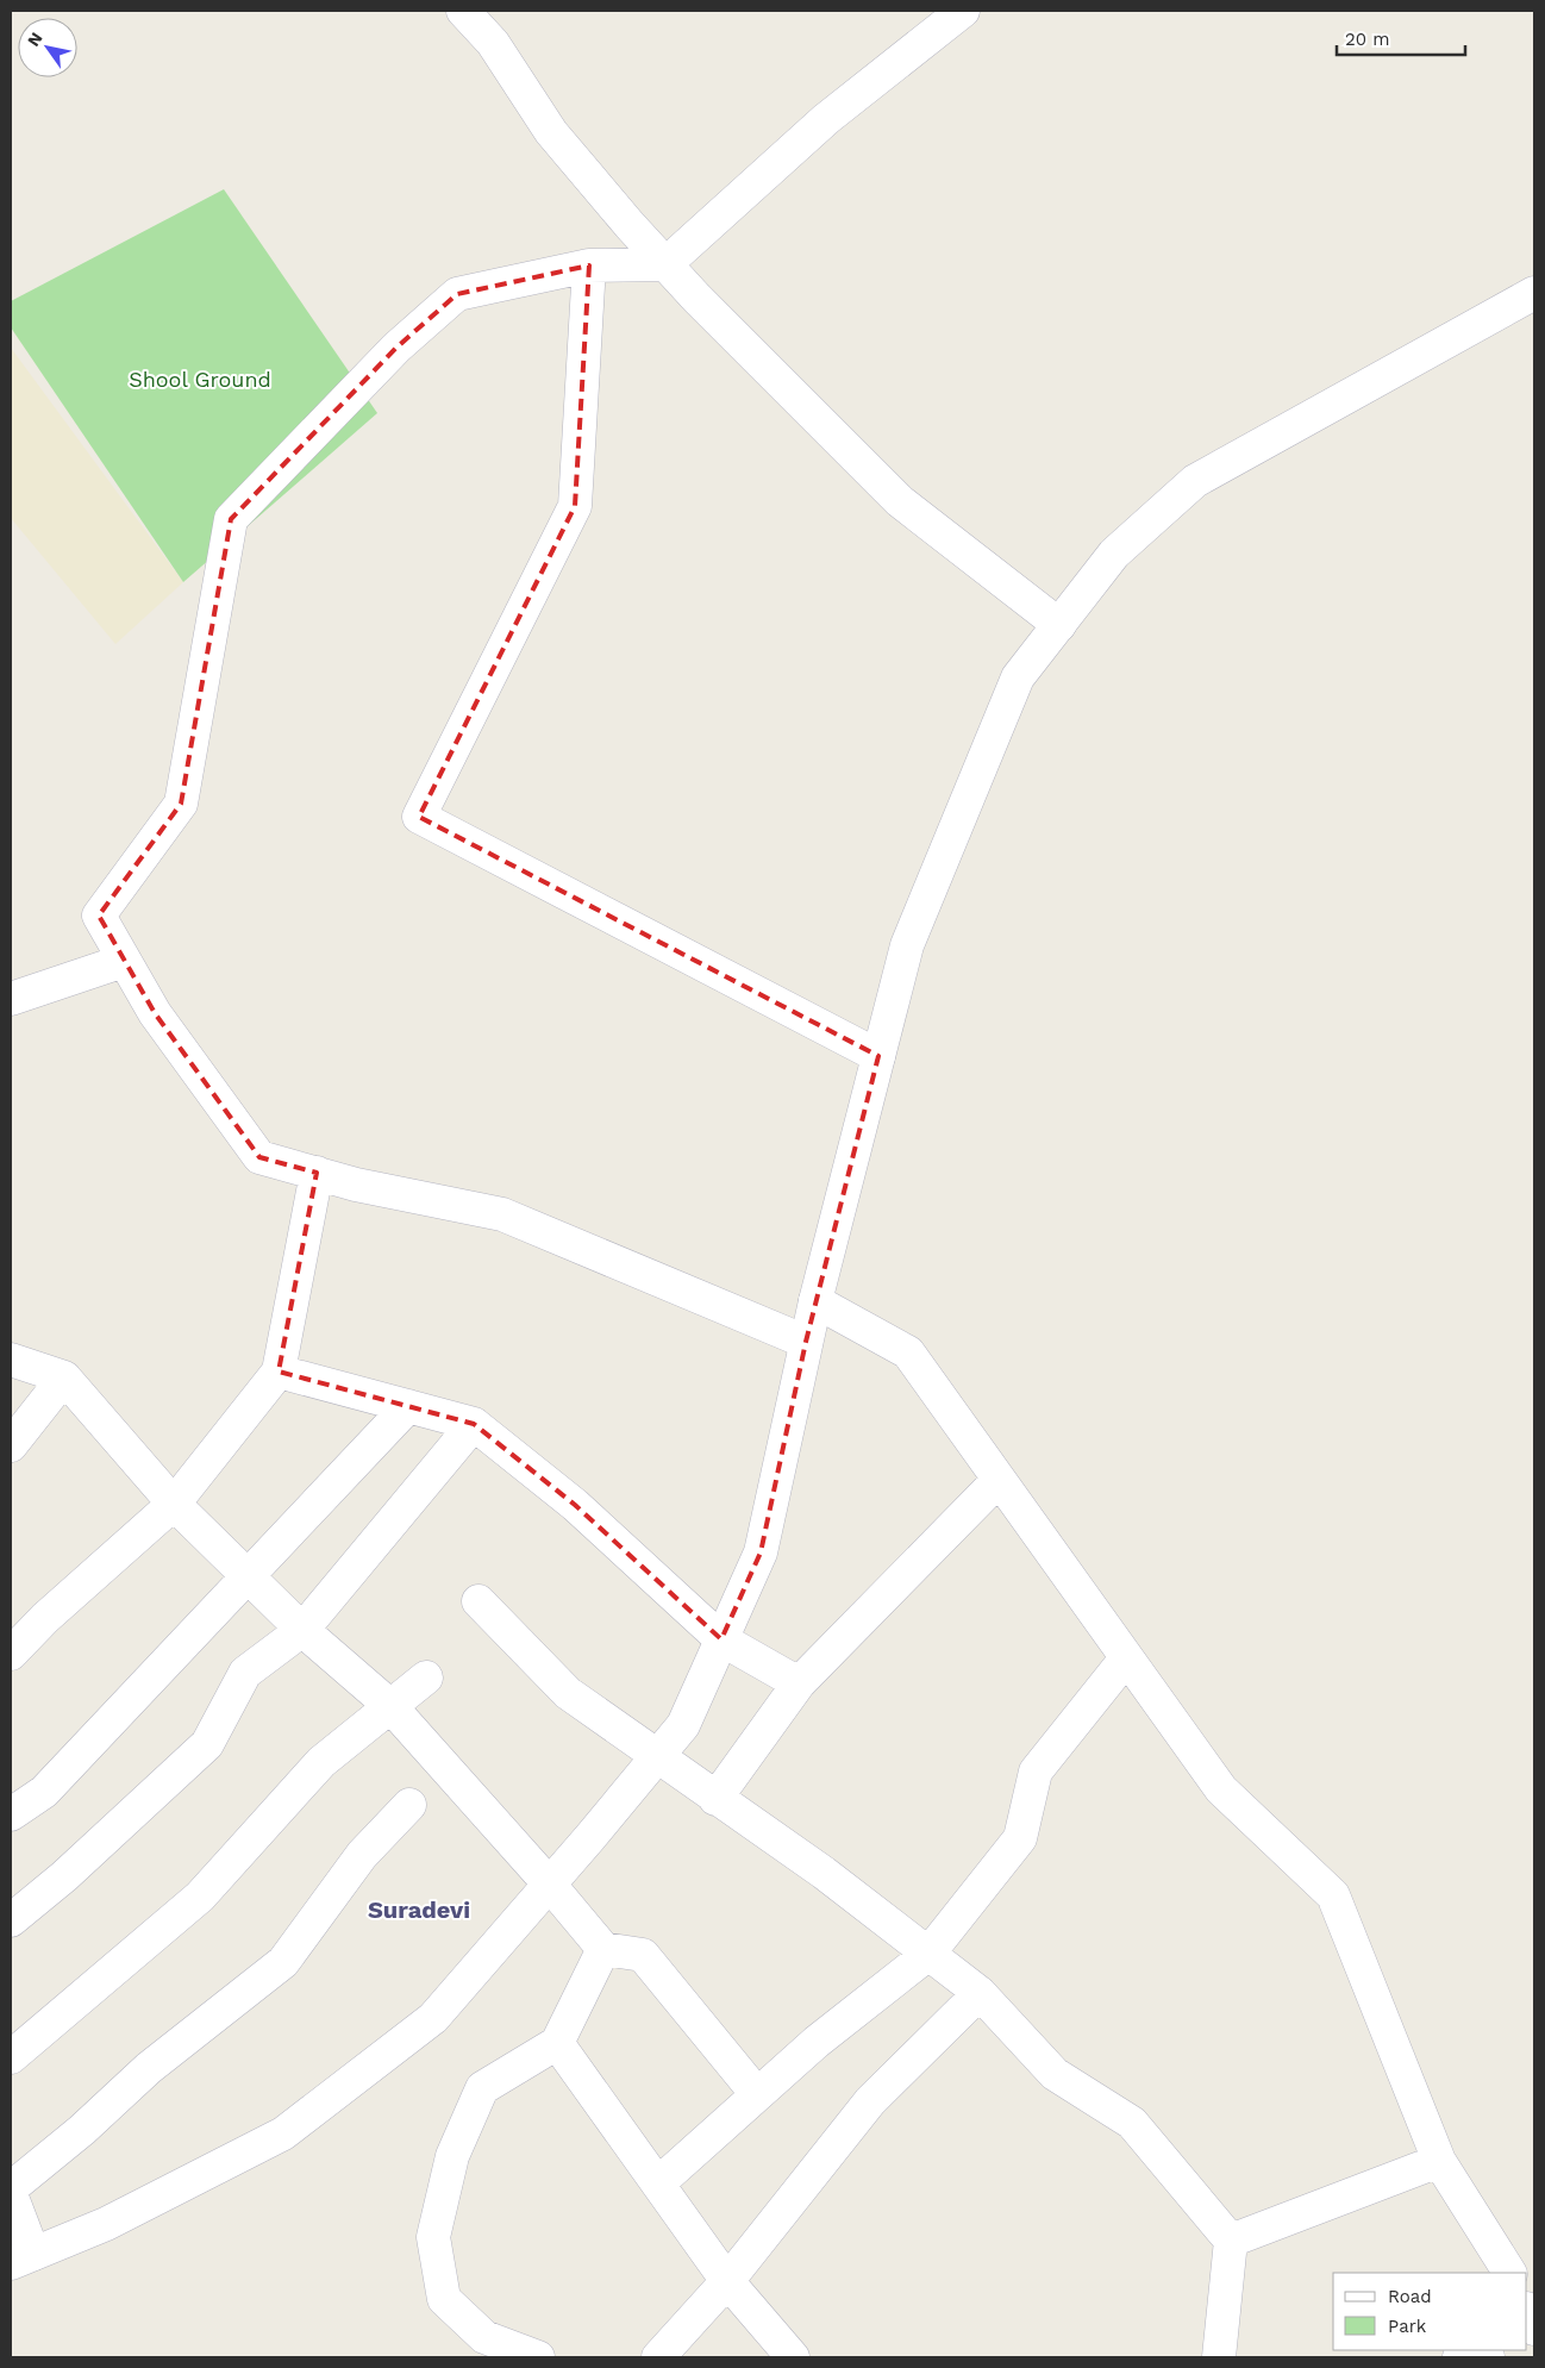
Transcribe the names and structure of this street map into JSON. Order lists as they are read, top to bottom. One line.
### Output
{"districts":["Suradevi"],"parks":["Shool Ground"],"legend":["Road","Park"],"scale_bar":"20 m","north":"top left"}
